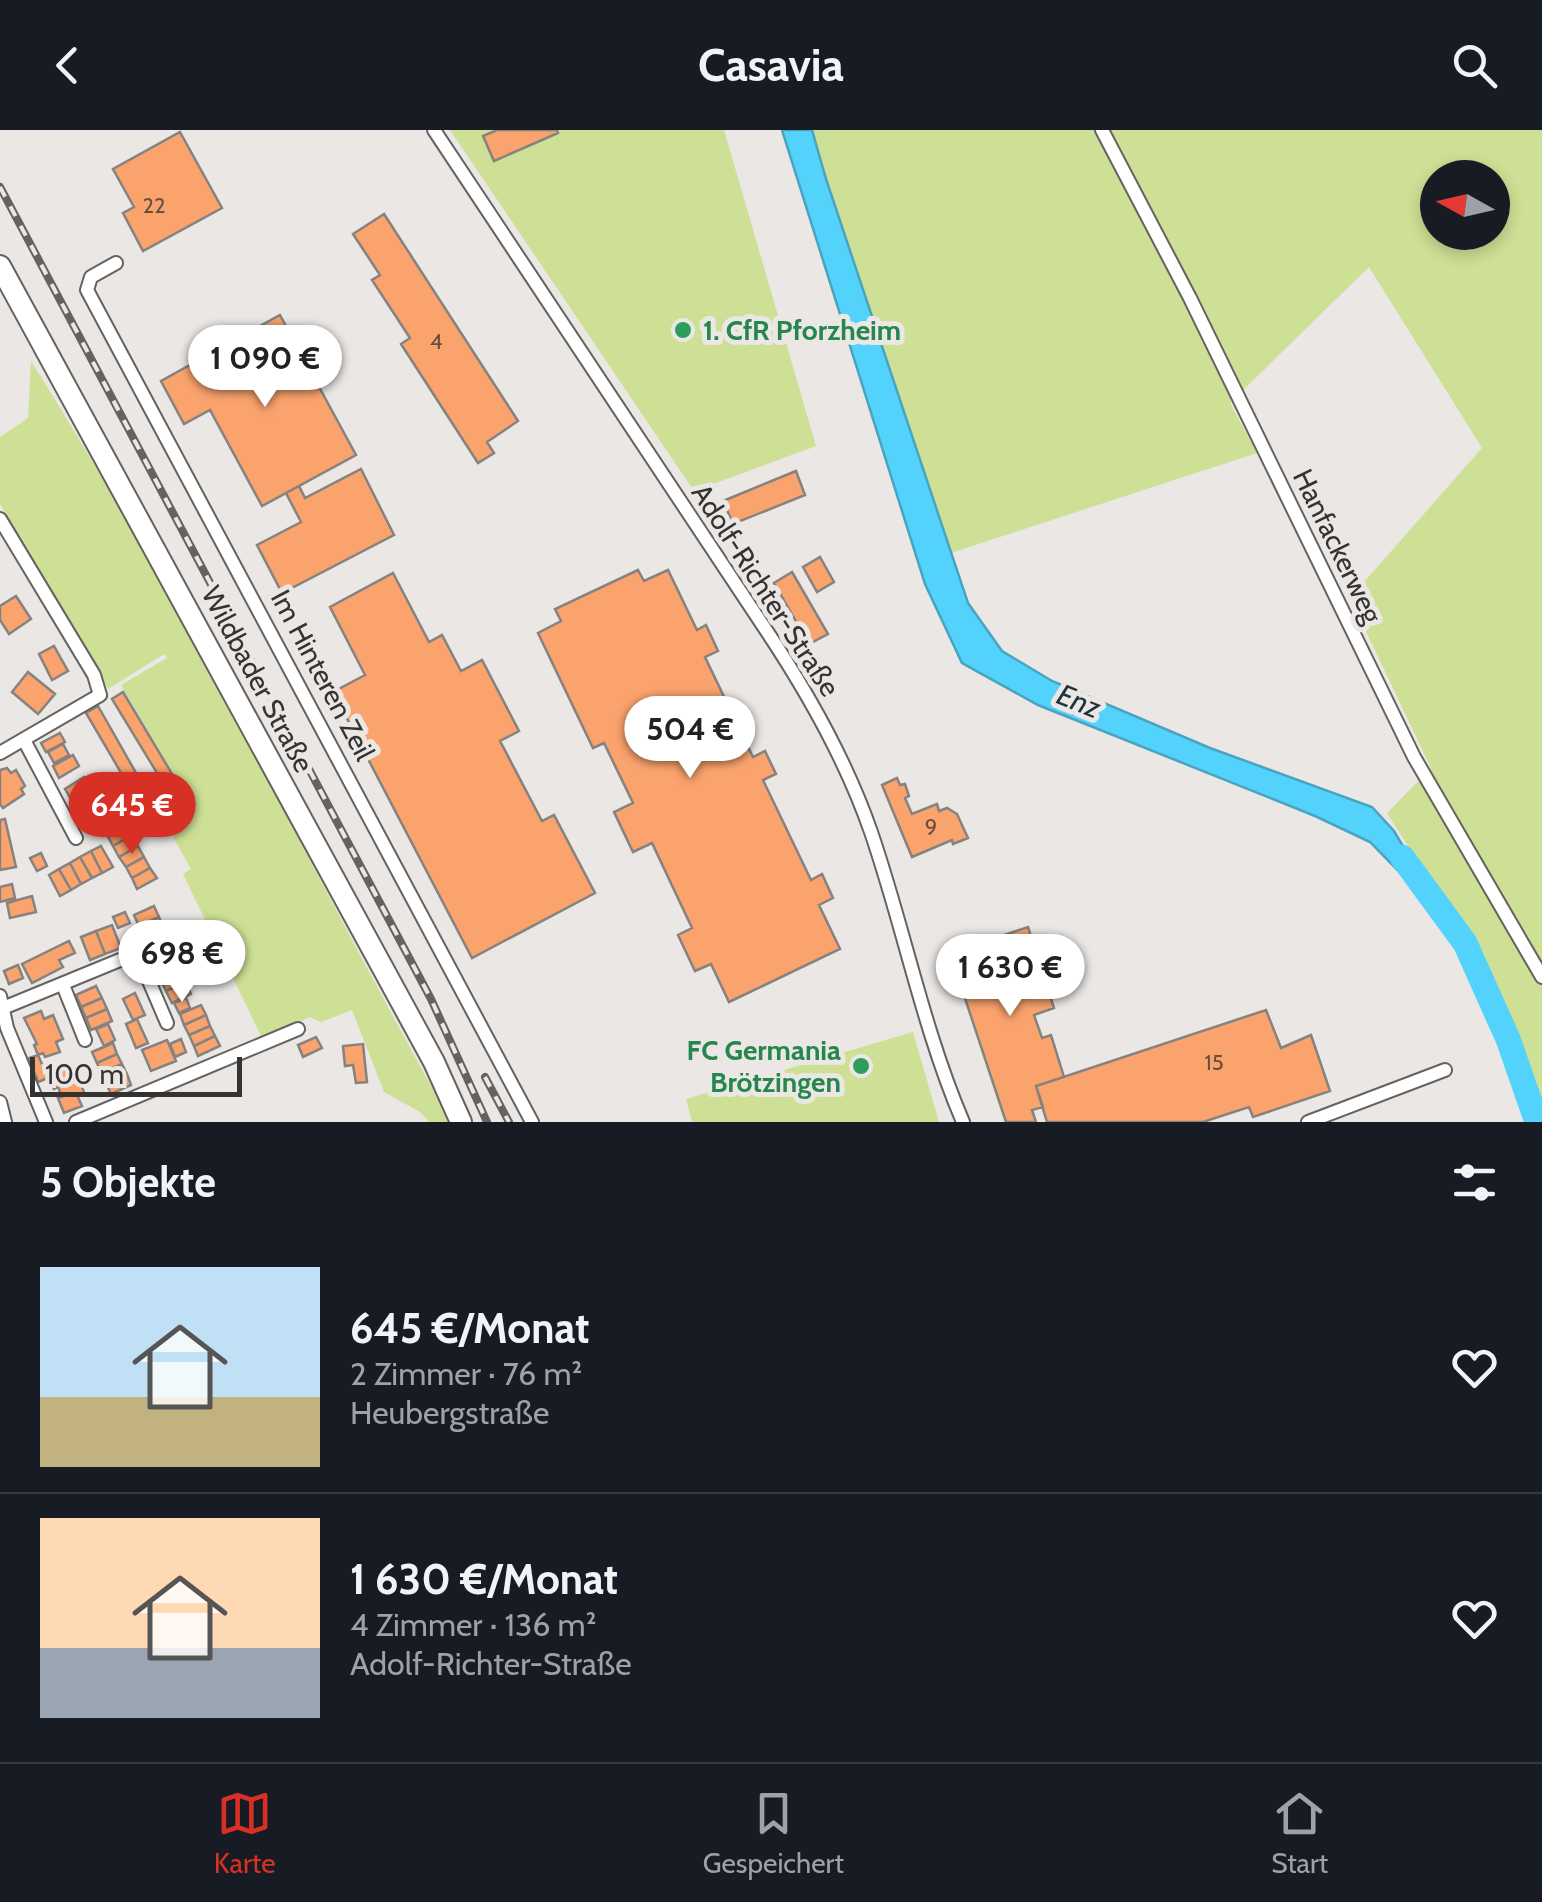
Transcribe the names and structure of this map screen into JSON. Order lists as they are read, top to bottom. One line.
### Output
{"streets":{"main road":["Wildbader Straße"],"street":["Hanfackerweg","Adolf-Richter-Straße","Im Hinteren Zeil"]},"water":["Enz"],"places":["1. CfR Pforzheim","FC Germania Brötzingen"],"house_numbers":["22","4","9","15"],"scale_bar":"100 m","north":"left","page":{"header":"Casavia","price":["1 090 €","504 €","645 €","698 €","1 630 €"],"scale":"100 m","heading":"5 Objekte","list":[{"name":"645 €/Monat","note":"2 Zimmer · 76 m² · Heubergstraße"},{"name":"1 630 €/Monat","note":"4 Zimmer · 136 m² · Adolf-Richter-Straße"}],"tabs":["Karte","Gespeichert","Start"]}}
